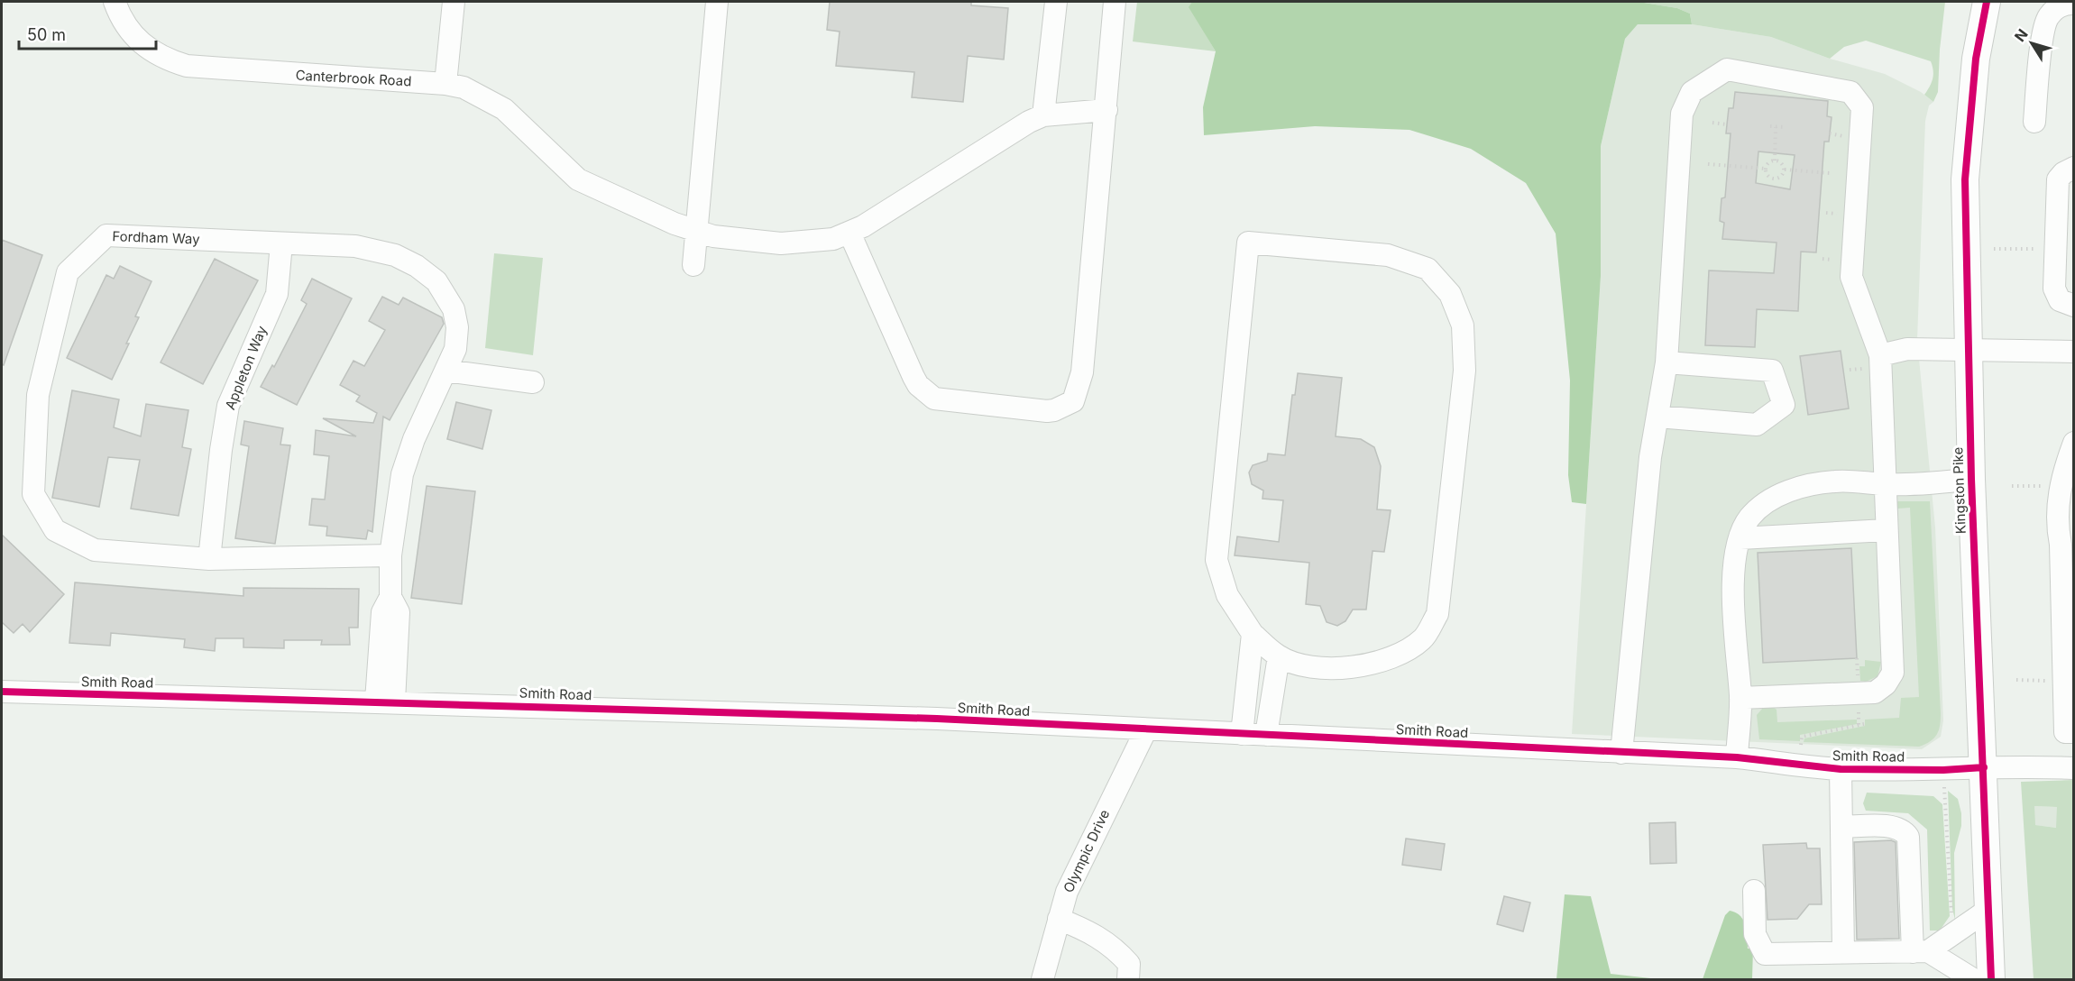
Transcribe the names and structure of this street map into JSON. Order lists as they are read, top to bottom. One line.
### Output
{"streets":{"main road":["Kingston Pike"],"street":["Canterbrook Road","Fordham Way","Appleton Way","Smith Road","Olympic Drive"]},"crossings":[["Fordham Way","Appleton Way"],["Fordham Way","Smith Road"],["Kingston Pike","Smith Road"],["Smith Road","Olympic Drive"]],"scale_bar":"50 m","north":"top left"}
